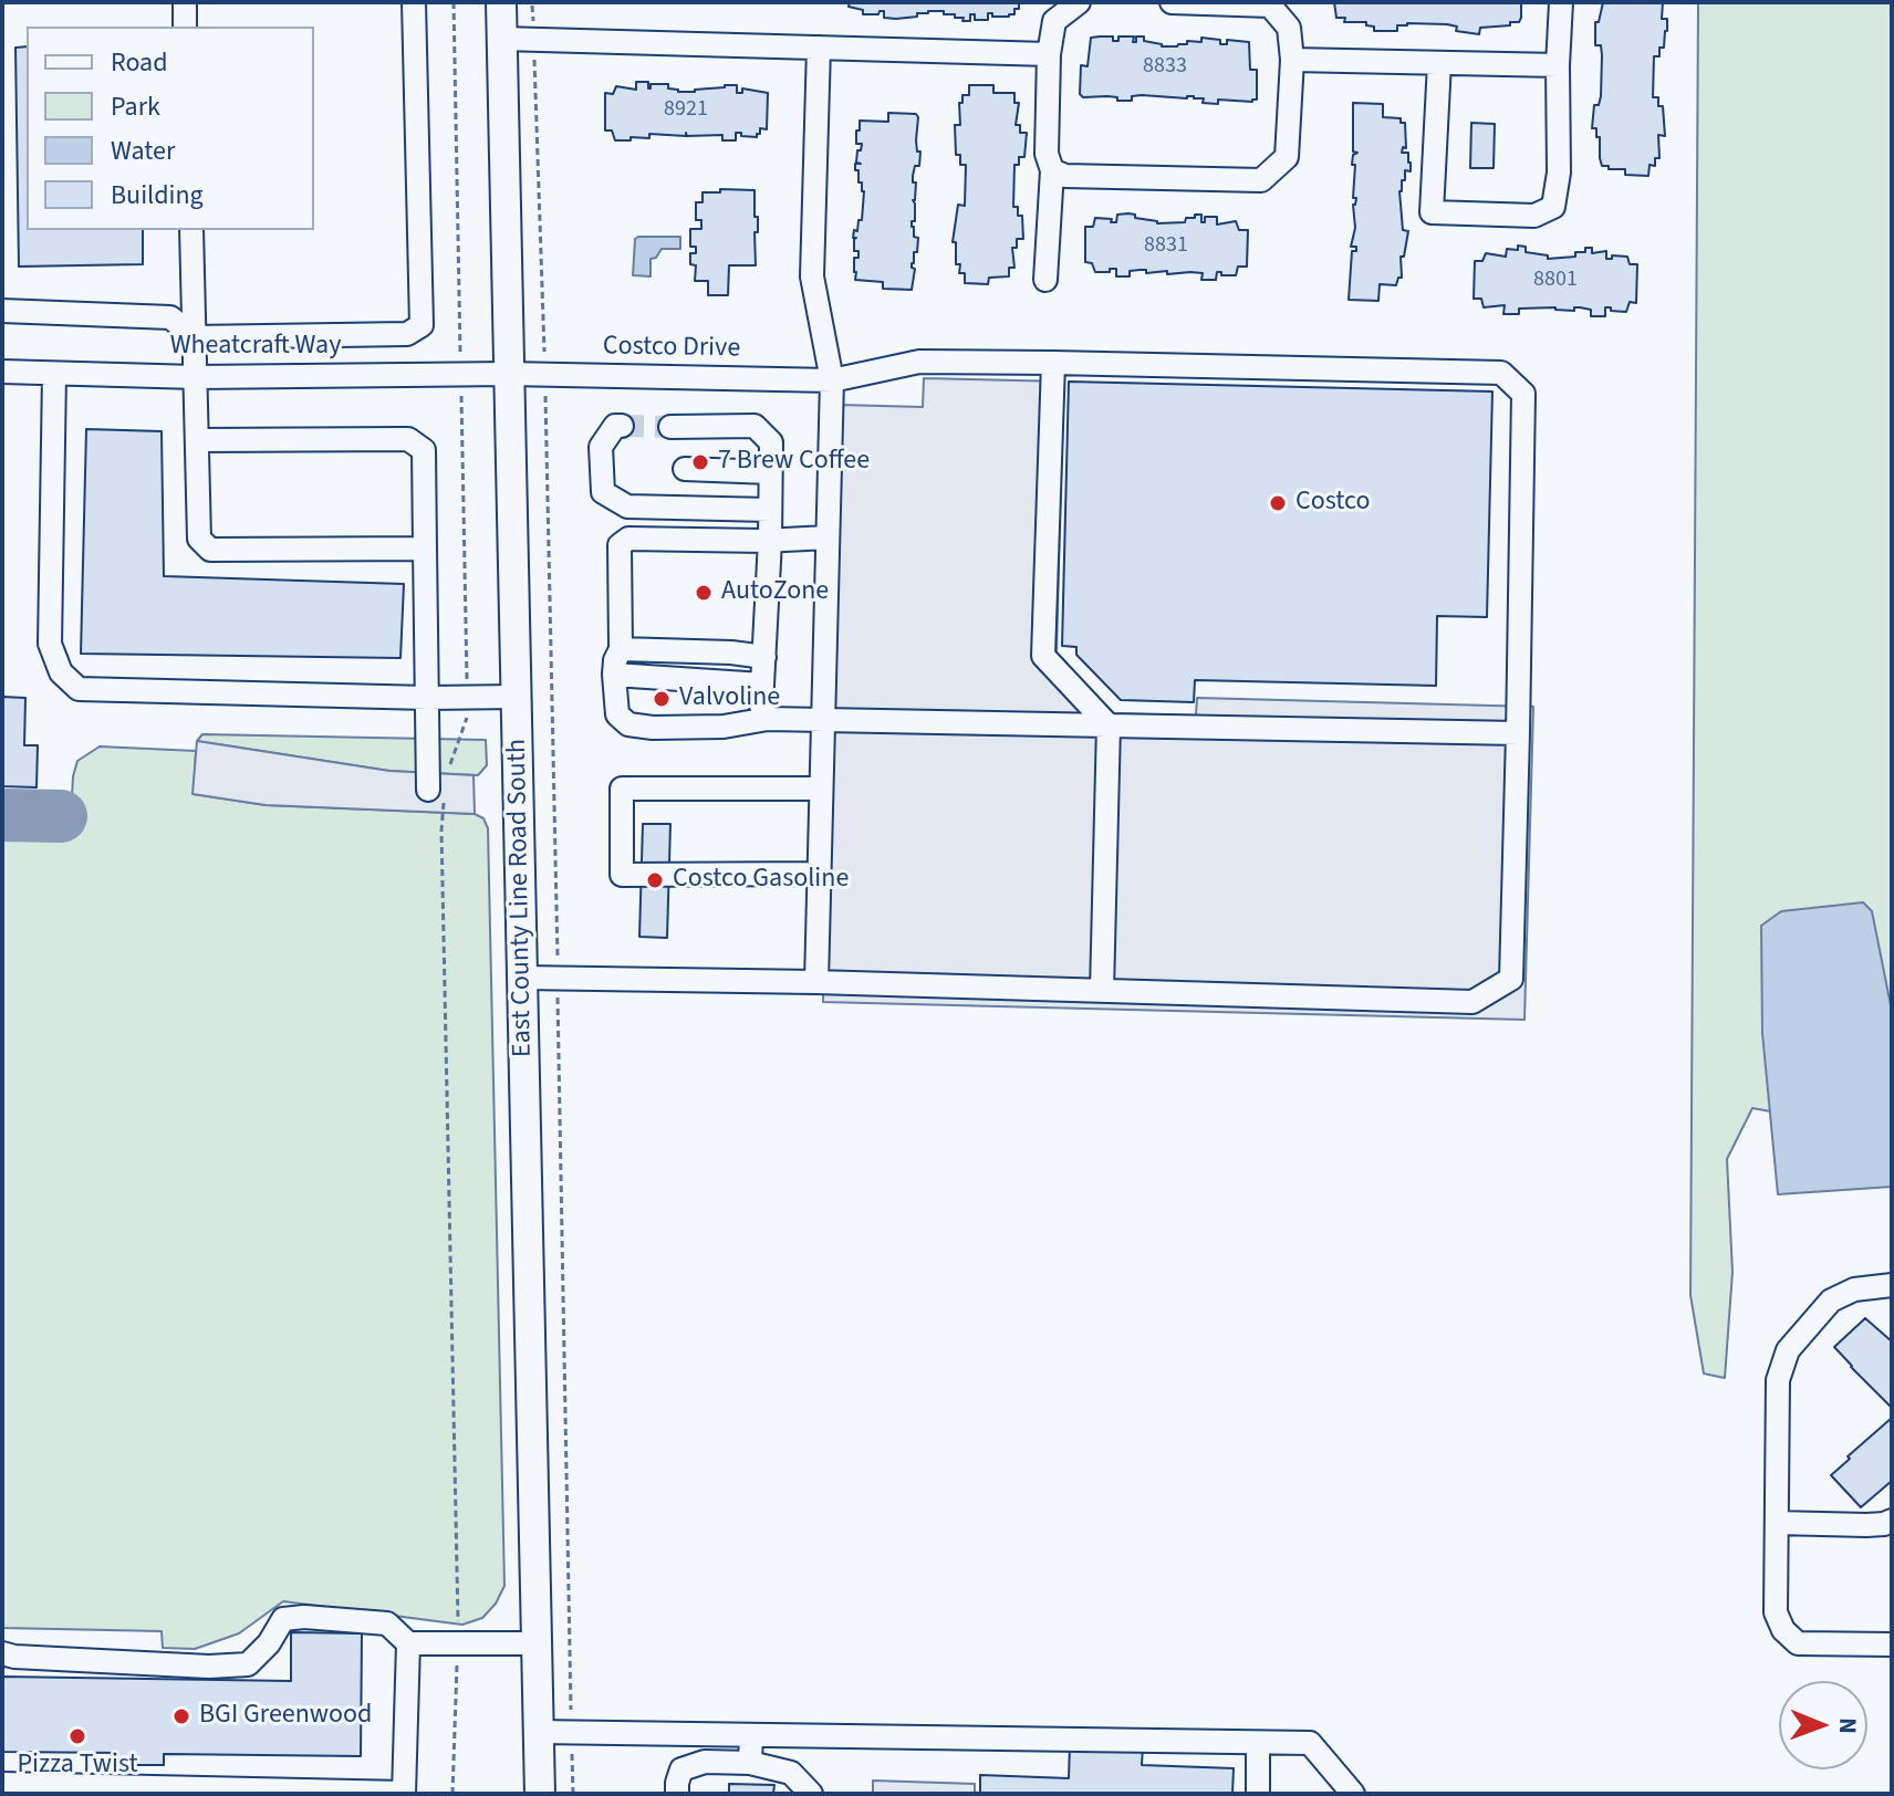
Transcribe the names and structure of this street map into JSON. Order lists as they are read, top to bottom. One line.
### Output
{"streets":{"main road":["East County Line Road South"],"lane":["Wheatcraft Way","Costco Drive"]},"crossings":[["Wheatcraft Way","Costco Drive"],["Wheatcraft Way","East County Line Road South"],["Costco Drive","East County Line Road South"]],"places":["7 Brew Coffee","Costco","AutoZone","Valvoline","Costco Gasoline","BGI Greenwood","Pizza Twist"],"house_numbers":["8833","8921","8831","8801"],"legend":["Road","Park","Water","Building"],"north":"right"}
